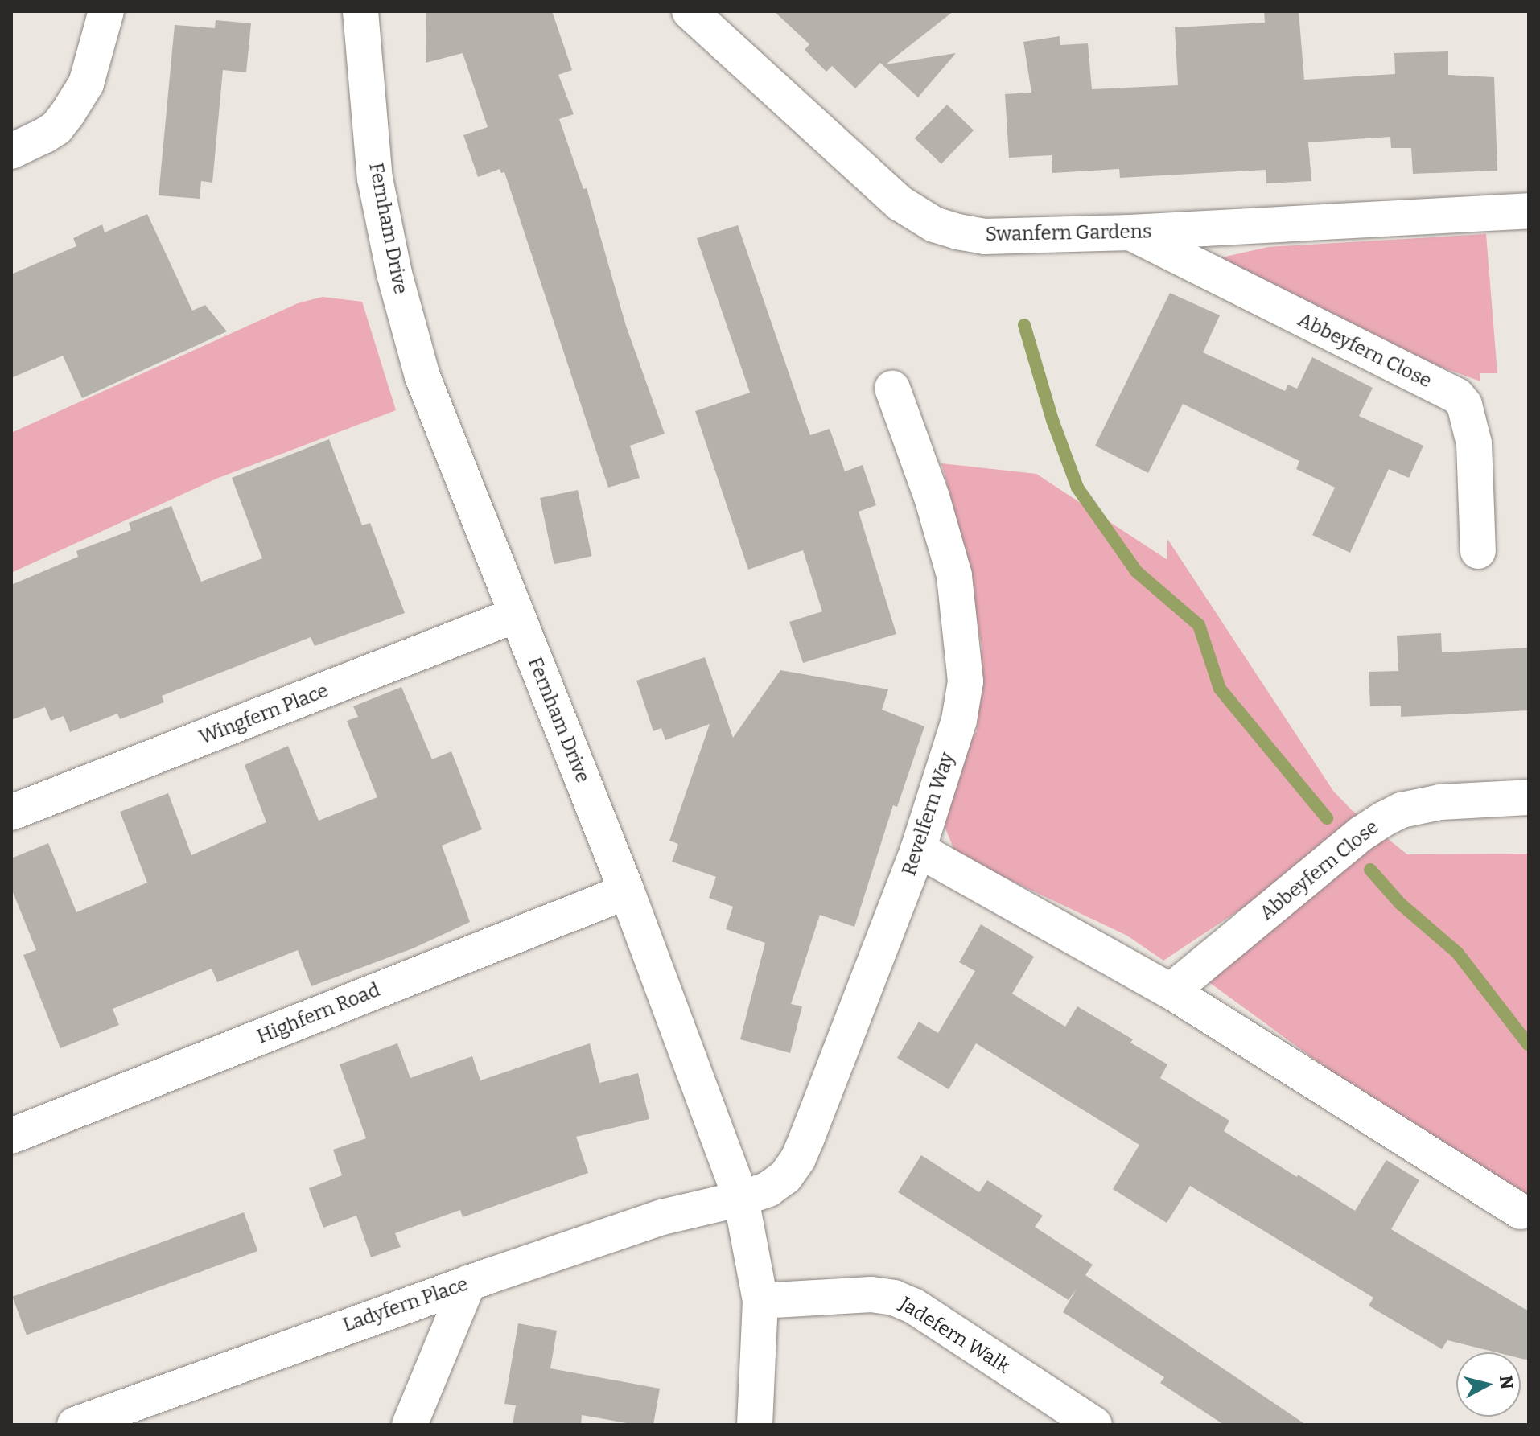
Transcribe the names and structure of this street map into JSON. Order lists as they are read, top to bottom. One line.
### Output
{"streets":{"street":["Fernham Drive","Swanfern Gardens","Abbeyfern Close","Wingfern Place","Revelfern Way","Highfern Road","Ladyfern Place","Jadefern Walk"]},"crossings":[["Fernham Drive","Wingfern Place"],["Fernham Drive","Revelfern Way"],["Fernham Drive","Highfern Road"],["Fernham Drive","Ladyfern Place"],["Fernham Drive","Jadefern Walk"],["Swanfern Gardens","Abbeyfern Close"],["Revelfern Way","Ladyfern Place"]],"north":"right"}
